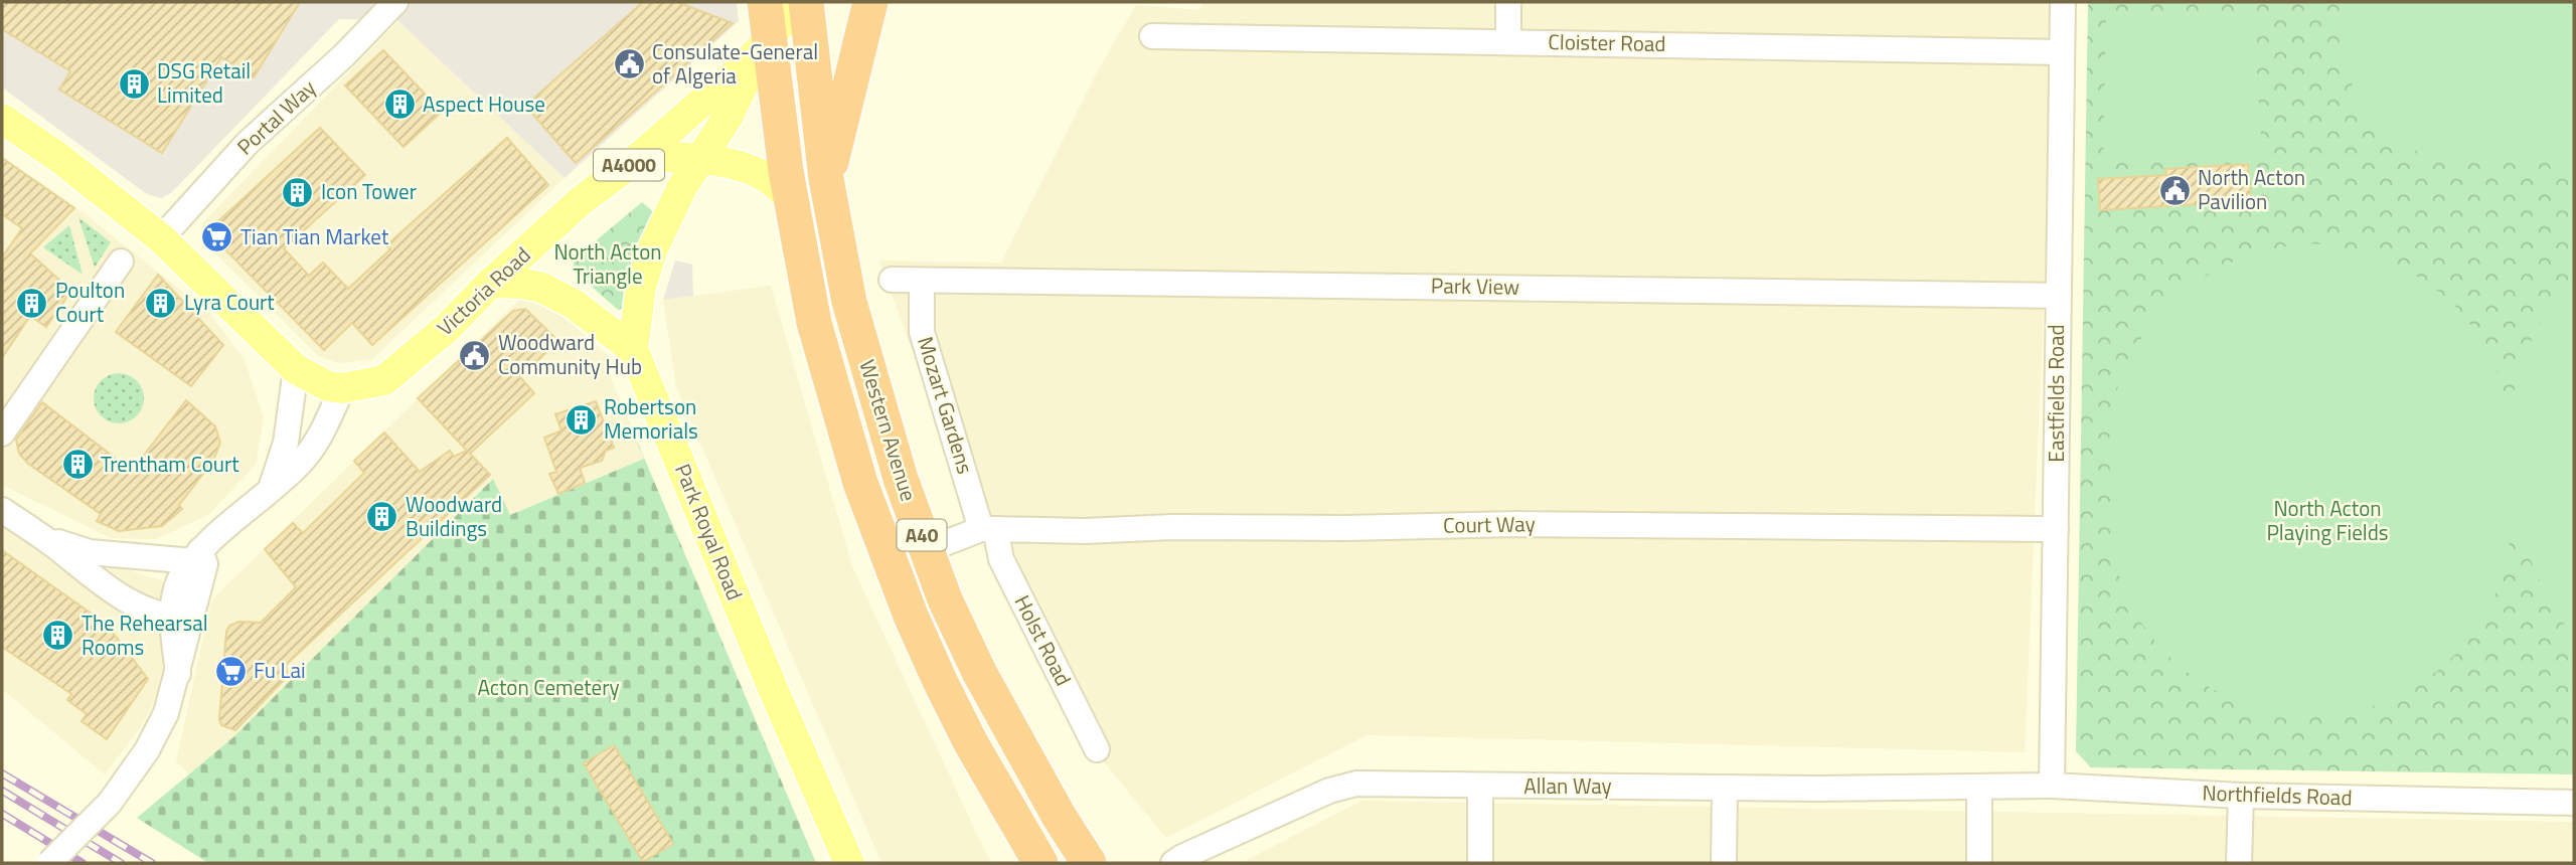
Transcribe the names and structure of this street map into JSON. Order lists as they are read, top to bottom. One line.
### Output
{"streets":{"highway":["Western Avenue","A40"],"main road":["A4000","Victoria Road","Park Royal Road"],"street":["Cloister Road","Portal Way","Park View","Eastfields Road","Mozart Gardens","Court Way","Holst Road","Allan Way","Northfields Road"]},"crossings":[["Cloister Road","Eastfields Road"],["A4000","Victoria Road"],["A4000","Western Avenue"],["Park View","Eastfields Road"],["Park View","Mozart Gardens"],["Victoria Road","Western Avenue"],["Eastfields Road","Court Way"],["Eastfields Road","Northfields Road"],["Mozart Gardens","Court Way"],["Mozart Gardens","Holst Road"],["Western Avenue","Court Way"],["Court Way","Holst Road"],["Allan Way","Northfields Road"]],"parks":["North Acton Triangle","North Acton Playing Fields","Acton Cemetery"],"places":{"public building":["Consulate-General of Algeria","North Acton Pavilion","Woodward Community Hub"],"building":["DSG Retail Limited","Aspect House","Icon Tower","Poulton Court","Lyra Court","Robertson Memorials","Trentham Court","Woodward Buildings","The Rehearsal Rooms"],"supermarket":["Tian Tian Market","Fu Lai"]}}
